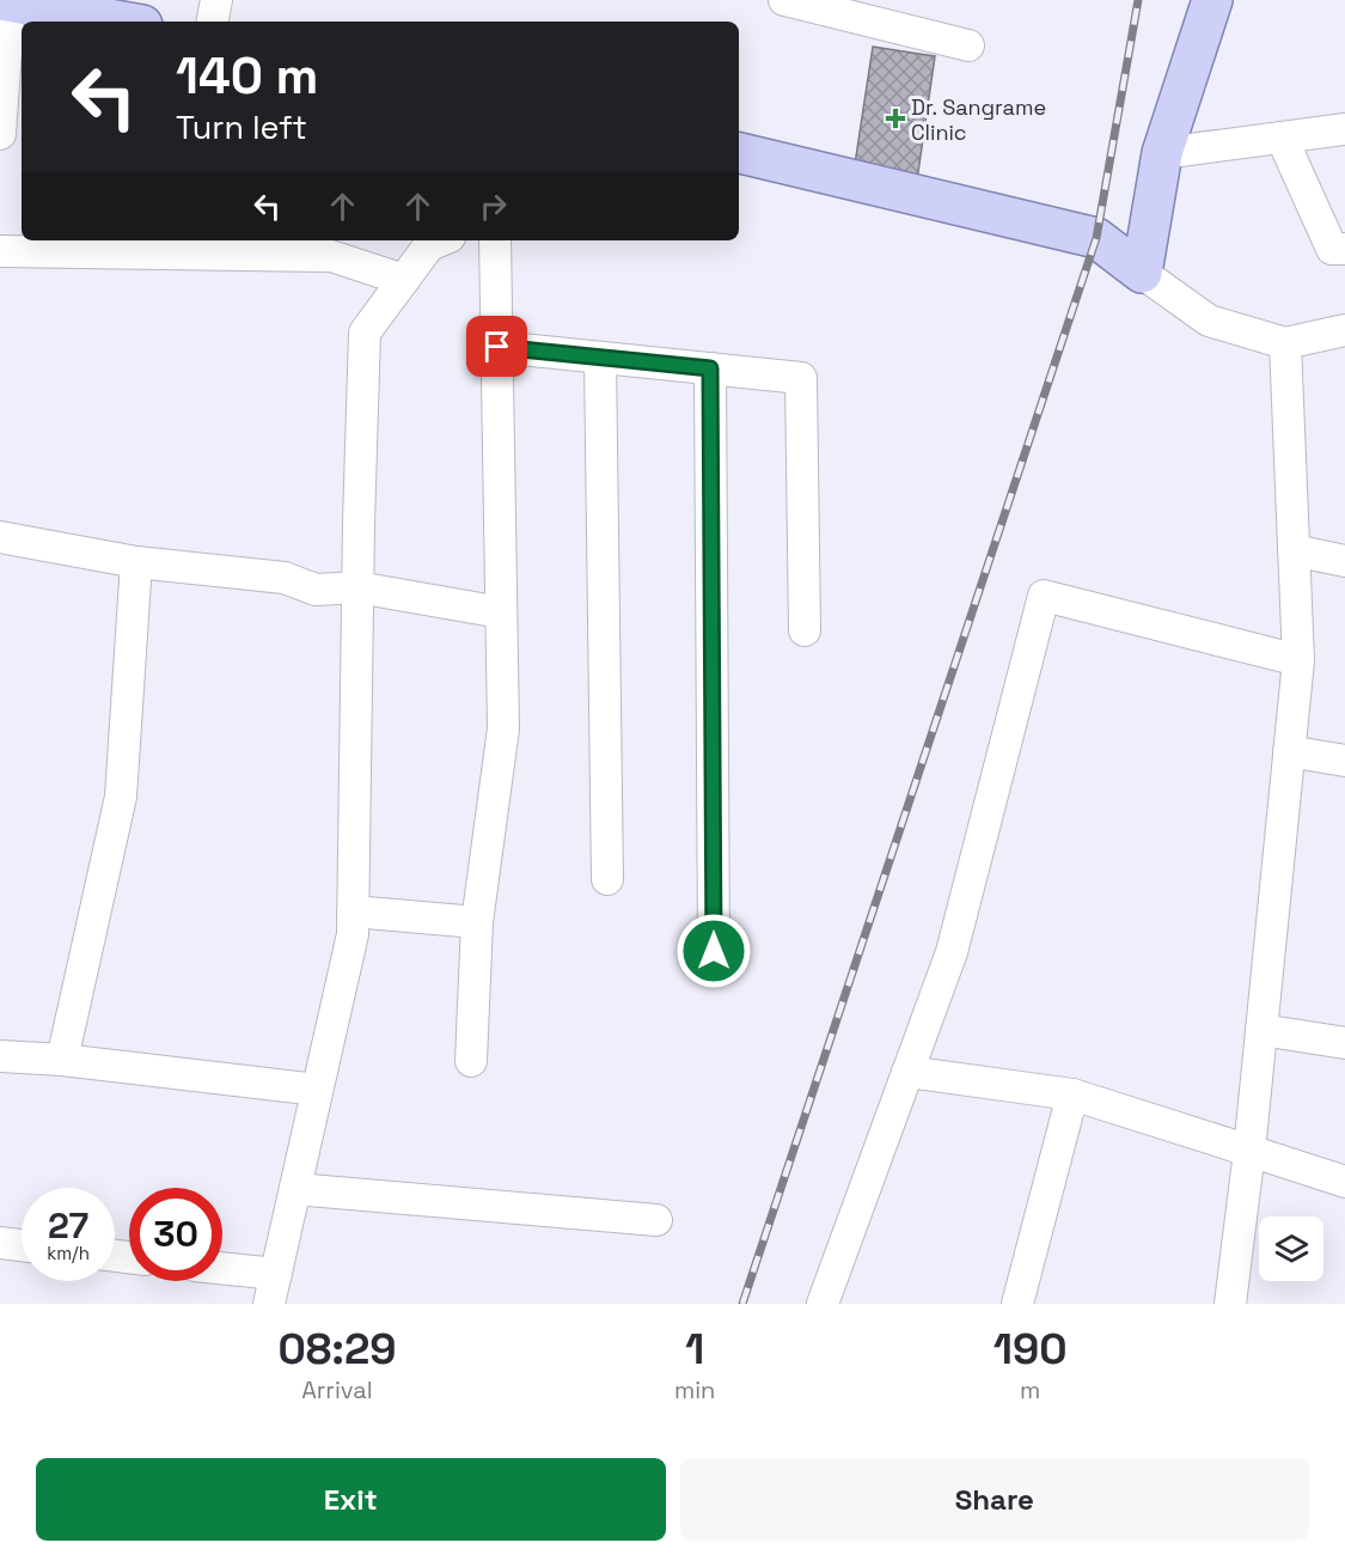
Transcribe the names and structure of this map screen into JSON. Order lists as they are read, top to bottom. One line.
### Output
{"places":{"health":["Dr. Sangrame Clinic"]},"page":{"turn":["140 m","Turn left"],"speed":"27 km/h","limit":"30","eta":["08:29","Arrival","1","min","190","m"],"buttons":["Exit","Share"]}}
